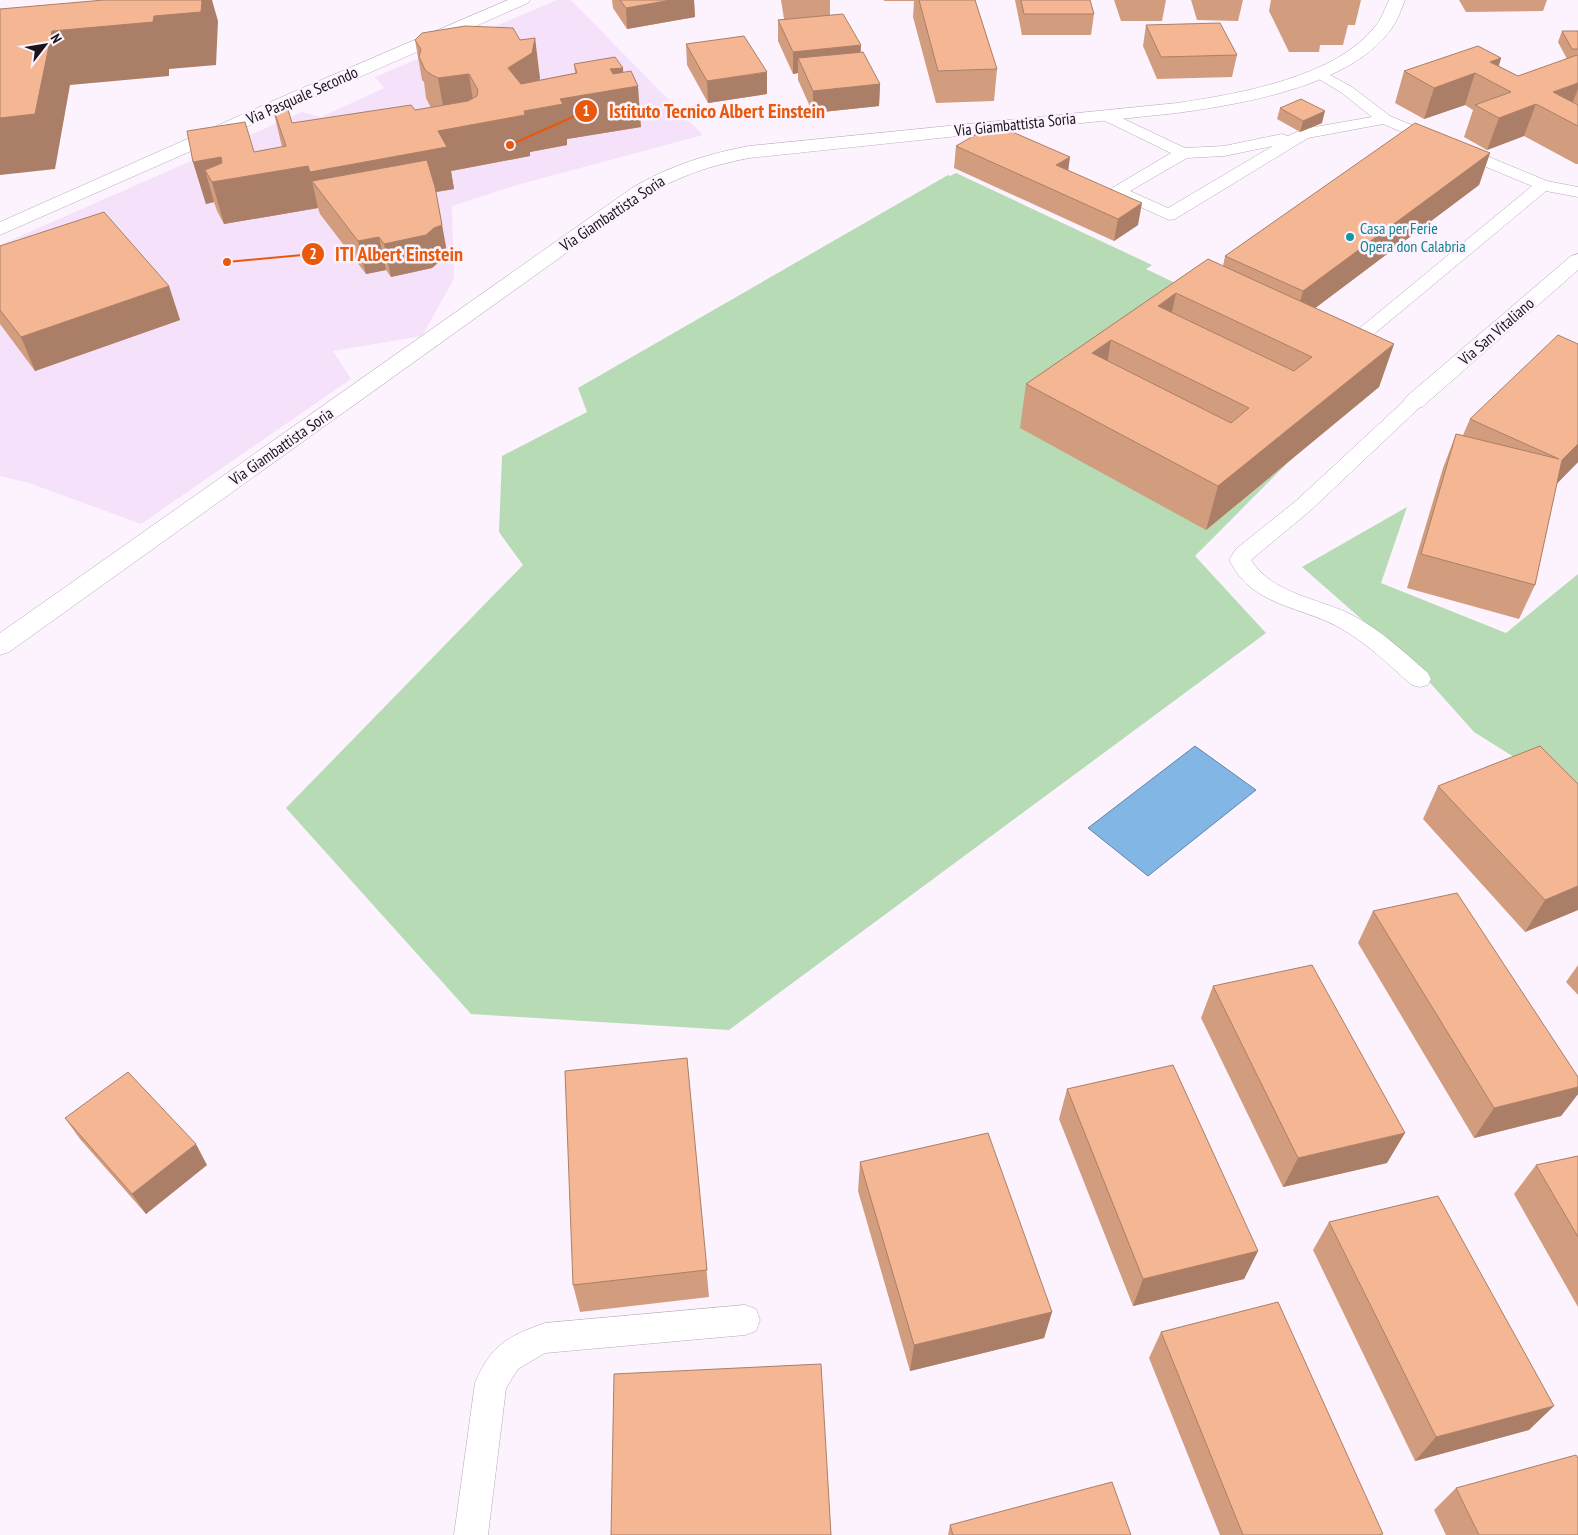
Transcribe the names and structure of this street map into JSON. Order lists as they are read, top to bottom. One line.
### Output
{"streets":{"street":["Via Pasquale Secondo","Via Giambattista Soria","Via San Vitaliano"]},"places":["Istituto Tecnico Albert Einstein","Casa per Ferie Opera don Calabria","ITI Albert Einstein"],"north":"top right"}
